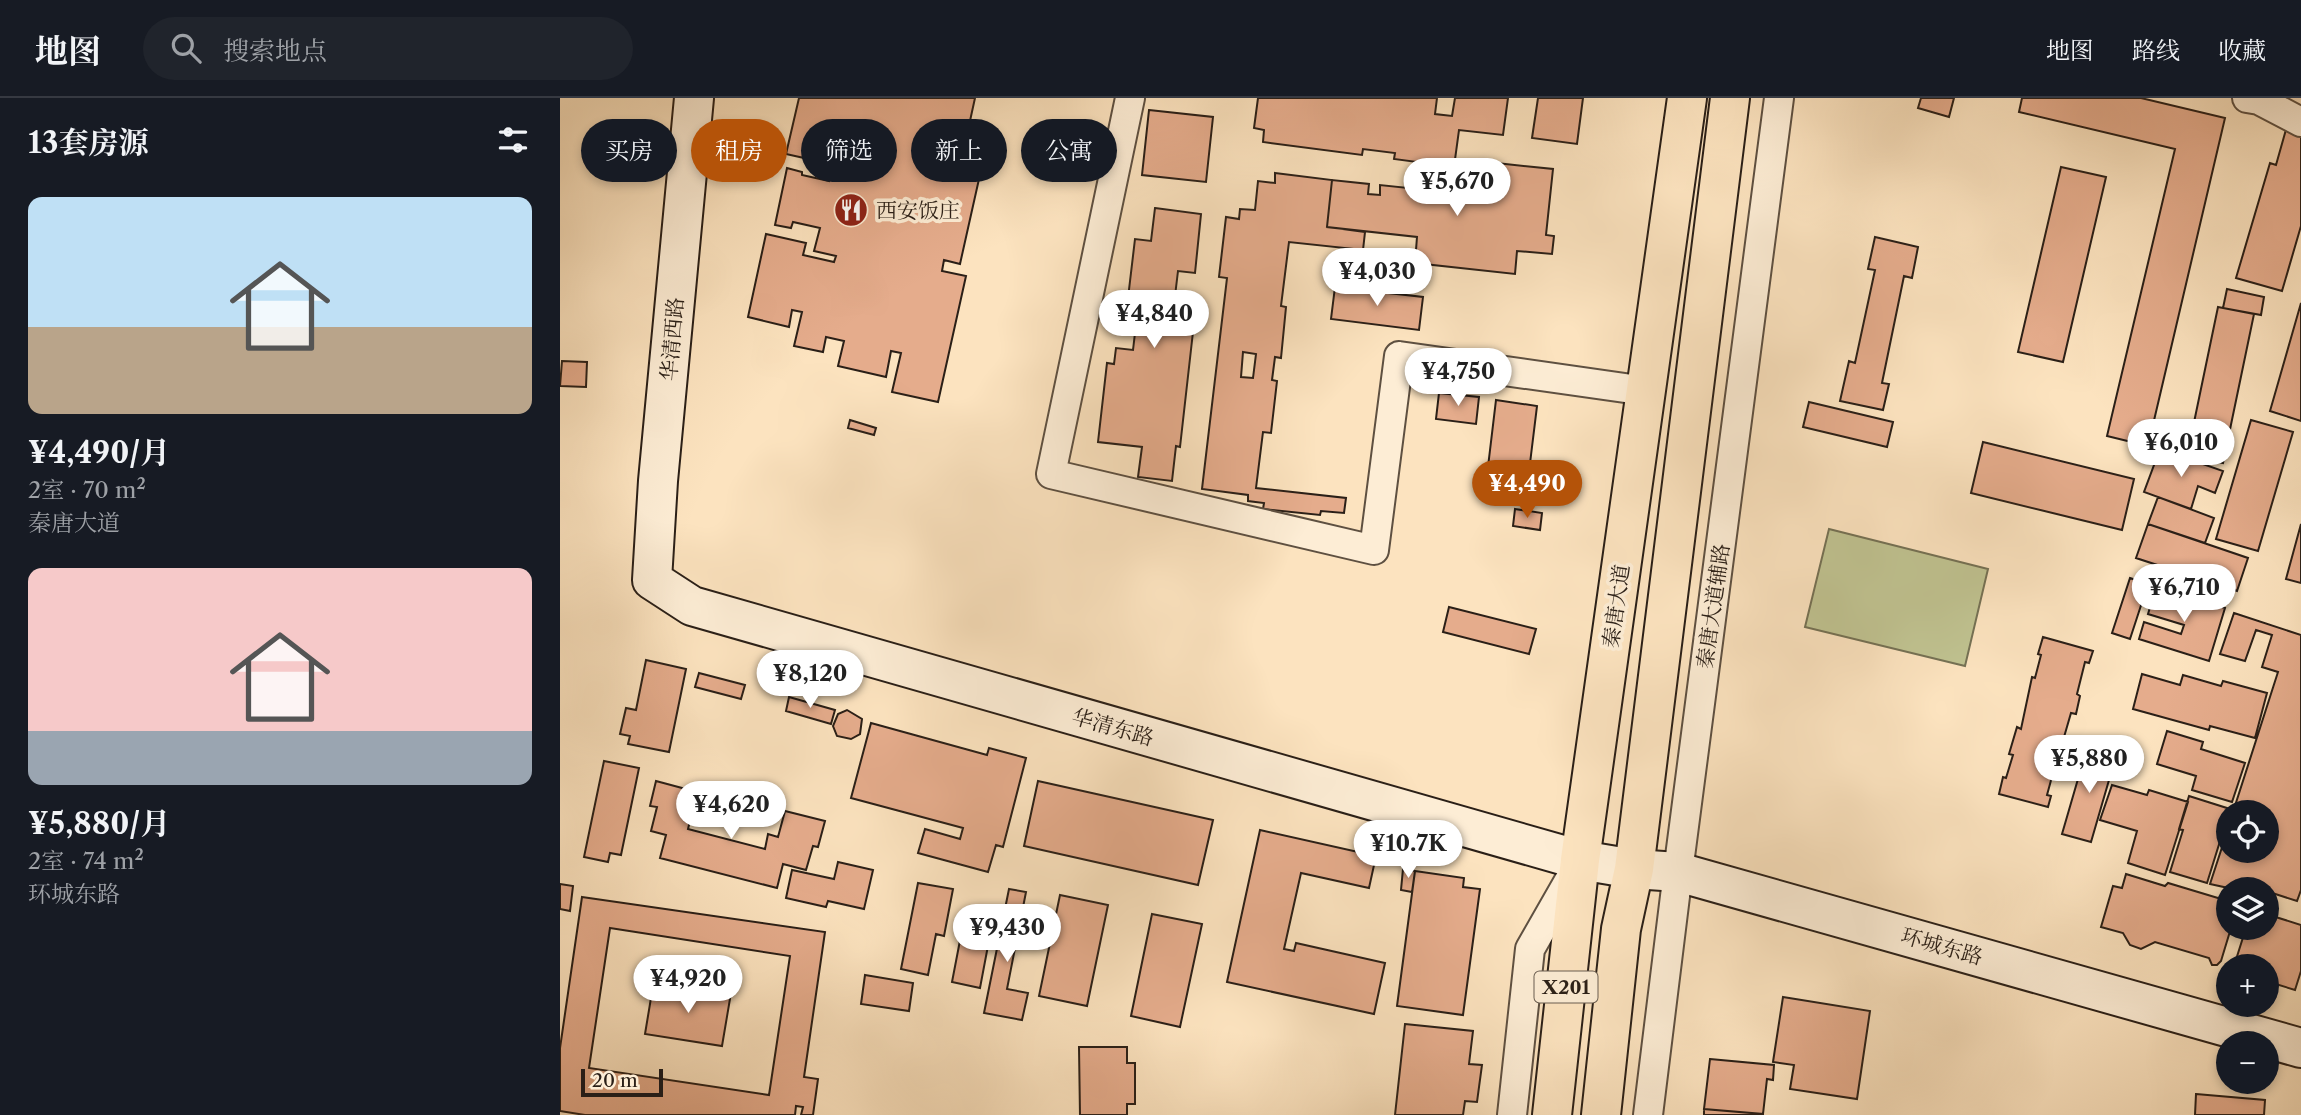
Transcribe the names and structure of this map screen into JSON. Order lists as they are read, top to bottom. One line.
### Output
{"streets":{"main road":["秦唐大道","X201"],"street":["华清西路","秦唐大道辅路","华清东路","环城东路"]},"crossings":[["华清西路","华清东路"],["秦唐大道","华清东路"],["秦唐大道","环城东路"],["秦唐大道辅路","环城东路"],["华清东路","环城东路"],["环城东路","X201"]],"places":{"restaurant":["西安饭庄"]},"scale_bar":"20 m","page":{"header":"地图","search":"搜索地点","nav":["地图","路线","收藏"],"heading":"13套房源","chip":["买房","租房","筛选","新上","公寓"],"price":["¥5,670","¥4,030","¥4,840","¥4,750","¥6,010","¥4,490","¥6,710","¥8,120","¥5,880","¥4,620","¥10.7K","¥9,430","¥4,920"],"list":[{"name":"¥4,490/月","note":"2室 · 70 m² · 秦唐大道"},{"name":"¥5,880/月","note":"2室 · 74 m² · 环城东路"}],"map_buttons":["+","−"],"scale":"20 m"}}
